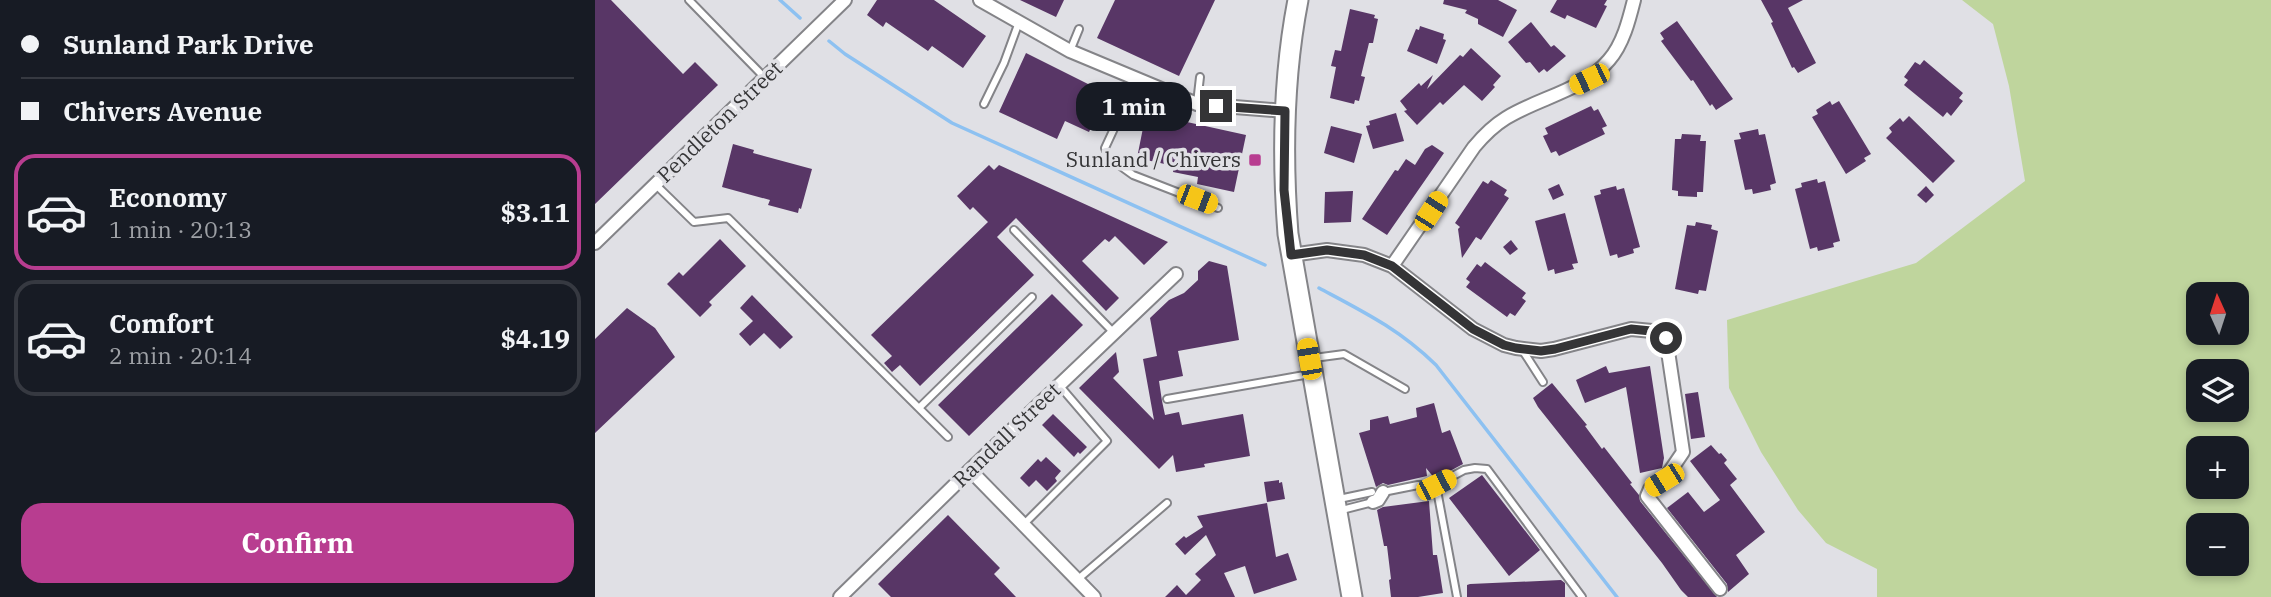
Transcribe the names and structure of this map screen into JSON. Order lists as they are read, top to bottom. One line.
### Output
{"streets":{"street":["Pendleton Street","Randall Street"]},"places":{"transit":["Sunland / Chivers"]},"north":"top","page":{"banner":["Sunland Park Drive","Chivers Avenue"],"bubble":"1 min","list":[{"name":"Economy","note":"1 min · 20:13","value":"$3.11"},{"name":"Comfort","note":"2 min · 20:14","value":"$4.19"}],"map_buttons":["+","−"],"buttons":"Confirm"}}
